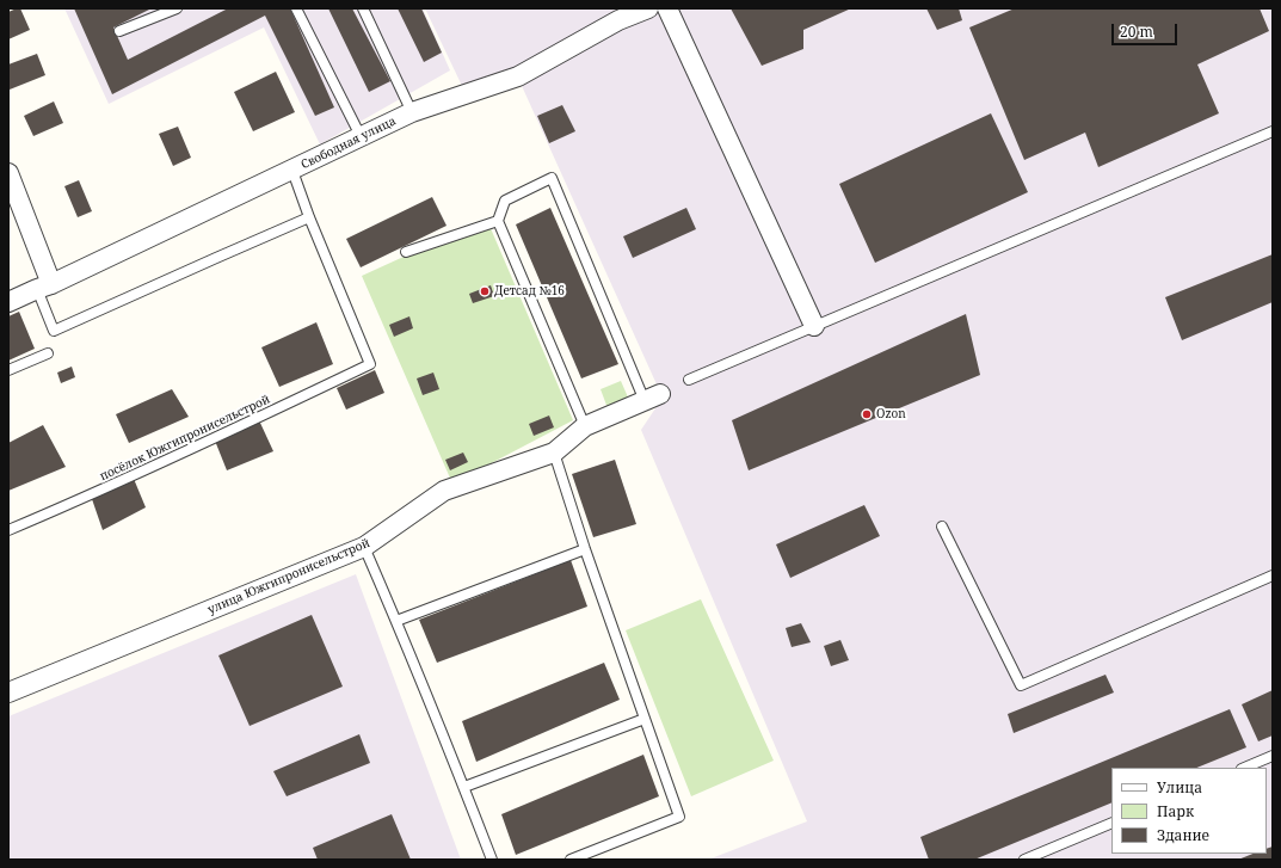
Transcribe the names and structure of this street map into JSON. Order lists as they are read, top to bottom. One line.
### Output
{"streets":{"street":["Свободная улица","улица Южгипронисельстрой"],"lane":["посёлок Южгипронисельстрой"]},"places":["Детсад №16","Ozon"],"legend":["Улица","Парк","Здание"],"scale_bar":"20 m"}
